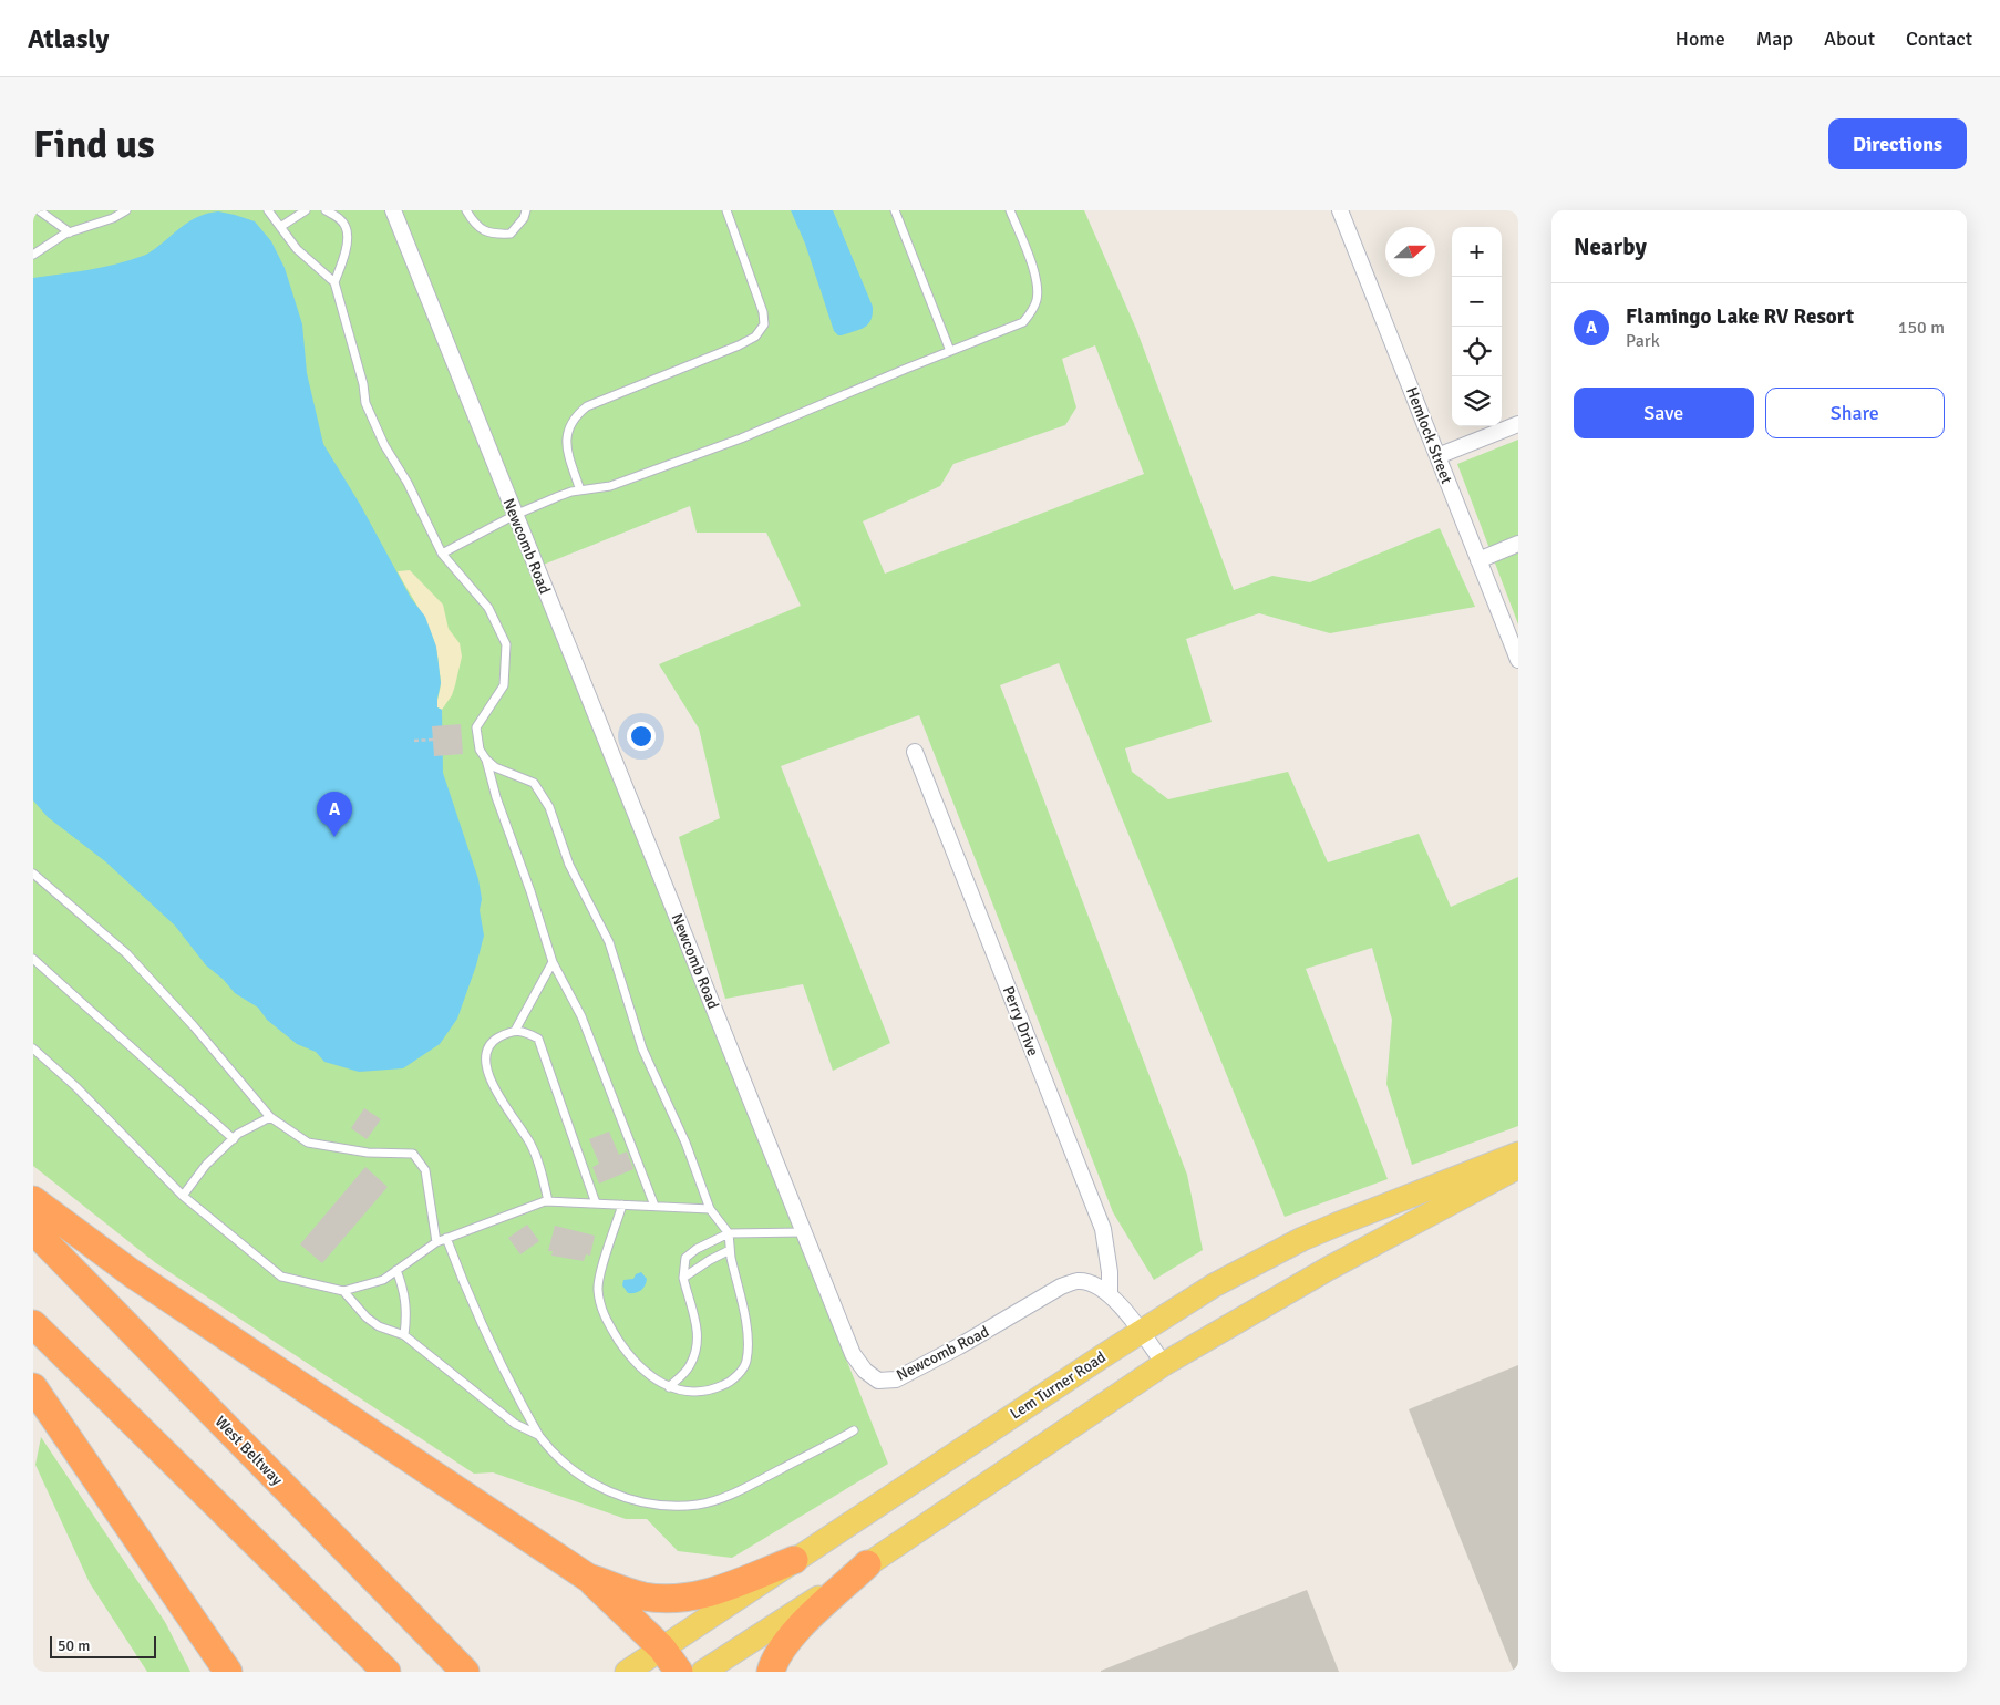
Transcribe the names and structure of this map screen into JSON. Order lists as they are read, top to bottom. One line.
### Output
{"streets":{"highway":["West Beltway"],"main road":["Lem Turner Road"],"street":["Hemlock Street","Newcomb Road","Perry Drive"]},"crossings":[["Newcomb Road","Perry Drive"],["Newcomb Road","Lem Turner Road"]],"scale_bar":"50 m","north":"right","page":{"header":"Atlasly","nav":["Home","Map","About","Contact"],"buttons":["Directions",["Save","Share"]],"title":"Find us","heading":"Nearby","map_buttons":["+","−"],"list":[{"mark":"A","name":"Flamingo Lake RV Resort","note":"Park","value":"150 m"}],"pins":"A","scale":"50 m"}}
